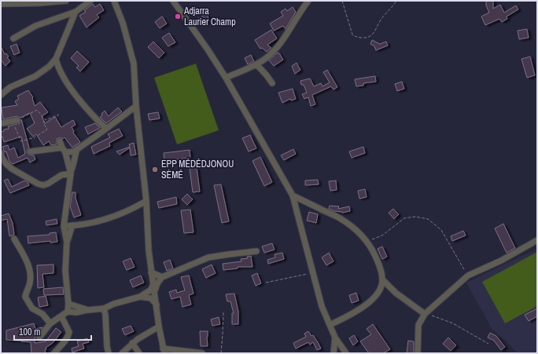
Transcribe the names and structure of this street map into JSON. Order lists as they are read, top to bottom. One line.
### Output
{"places":["Adjarra Laurier Champ","EPP MÉDÉDJONOU SÈMÉ"],"scale_bar":"100 m"}
